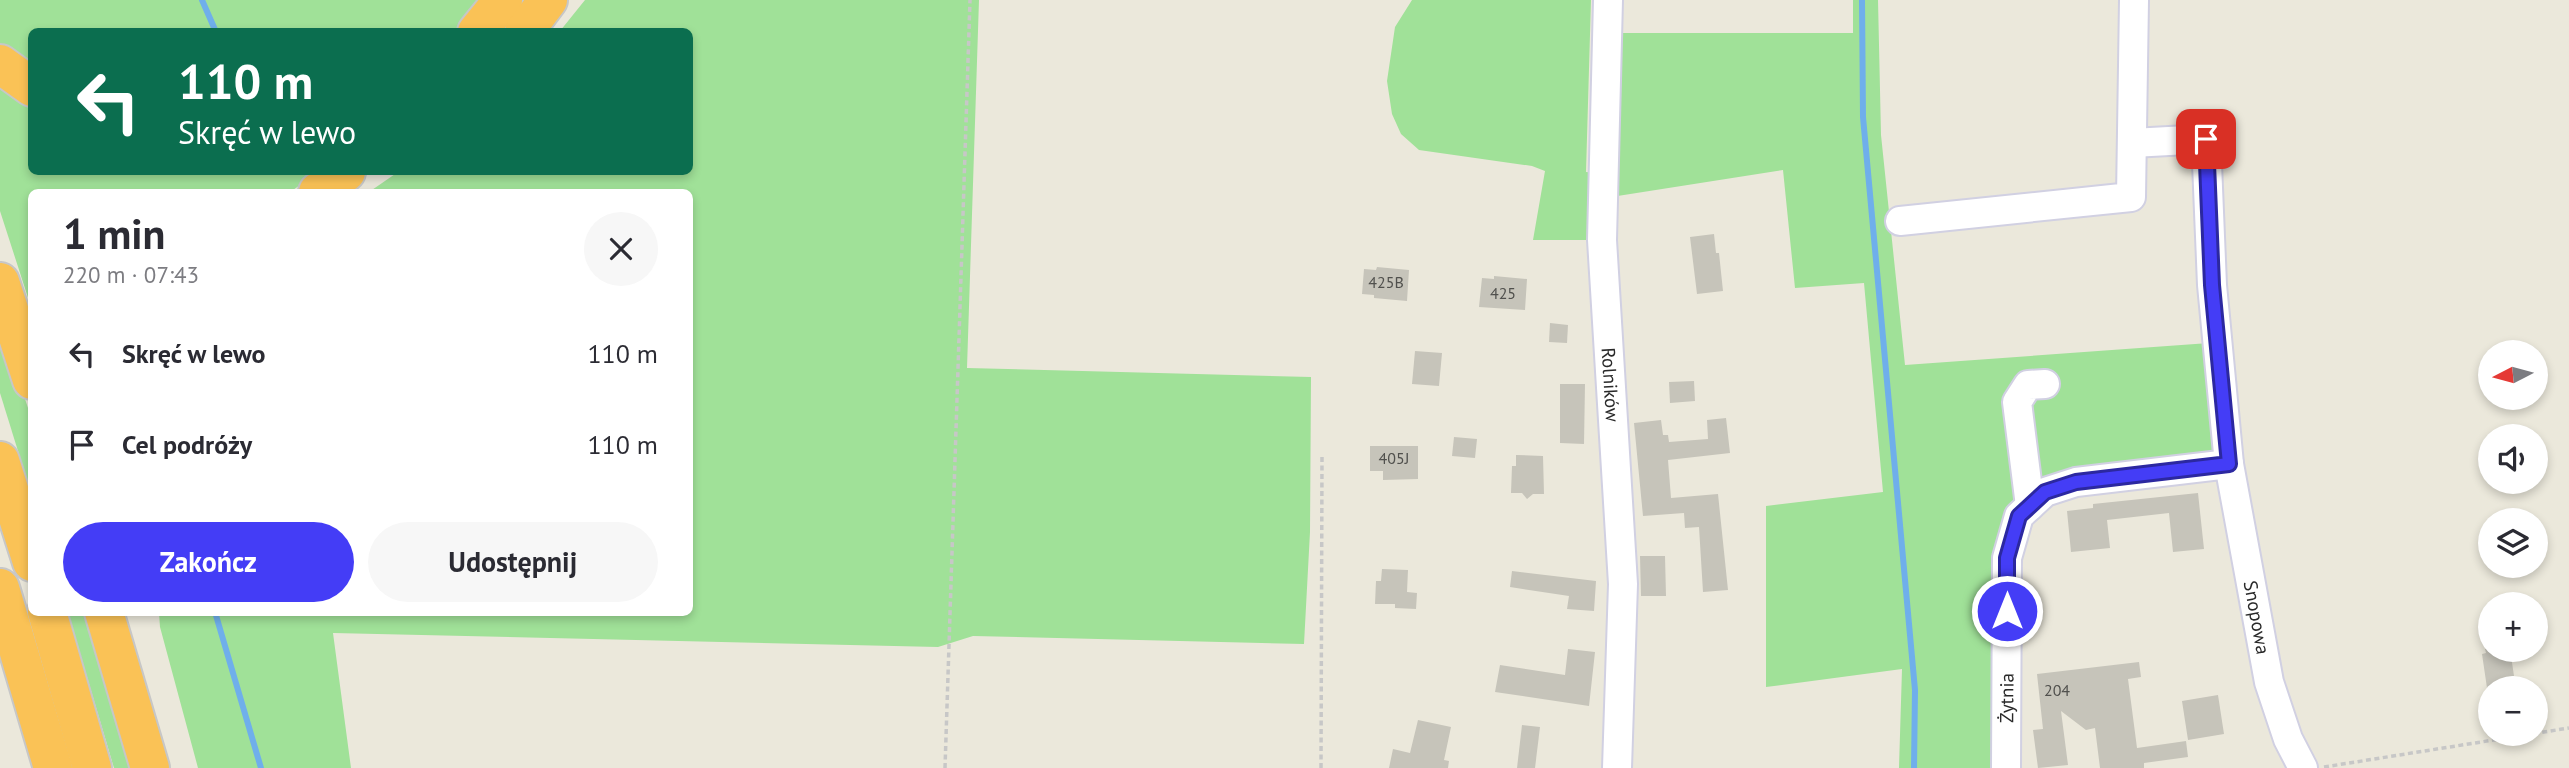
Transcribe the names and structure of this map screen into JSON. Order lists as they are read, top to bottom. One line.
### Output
{"streets":{"street":["Rolników","Snopowa","Żytnia"]},"crossings":[["Snopowa","Żytnia"]],"house_numbers":["425B","425","405J","204"],"north":"left","page":{"turn":["110 m","Skręć w lewo"],"heading":["1 min","220 m · 07:43"],"list":[{"name":"Skręć w lewo","value":"110 m"},{"name":"Cel podróży","value":"110 m"}],"map_buttons":["+","−"],"buttons":["Zakończ","Udostępnij"]}}
